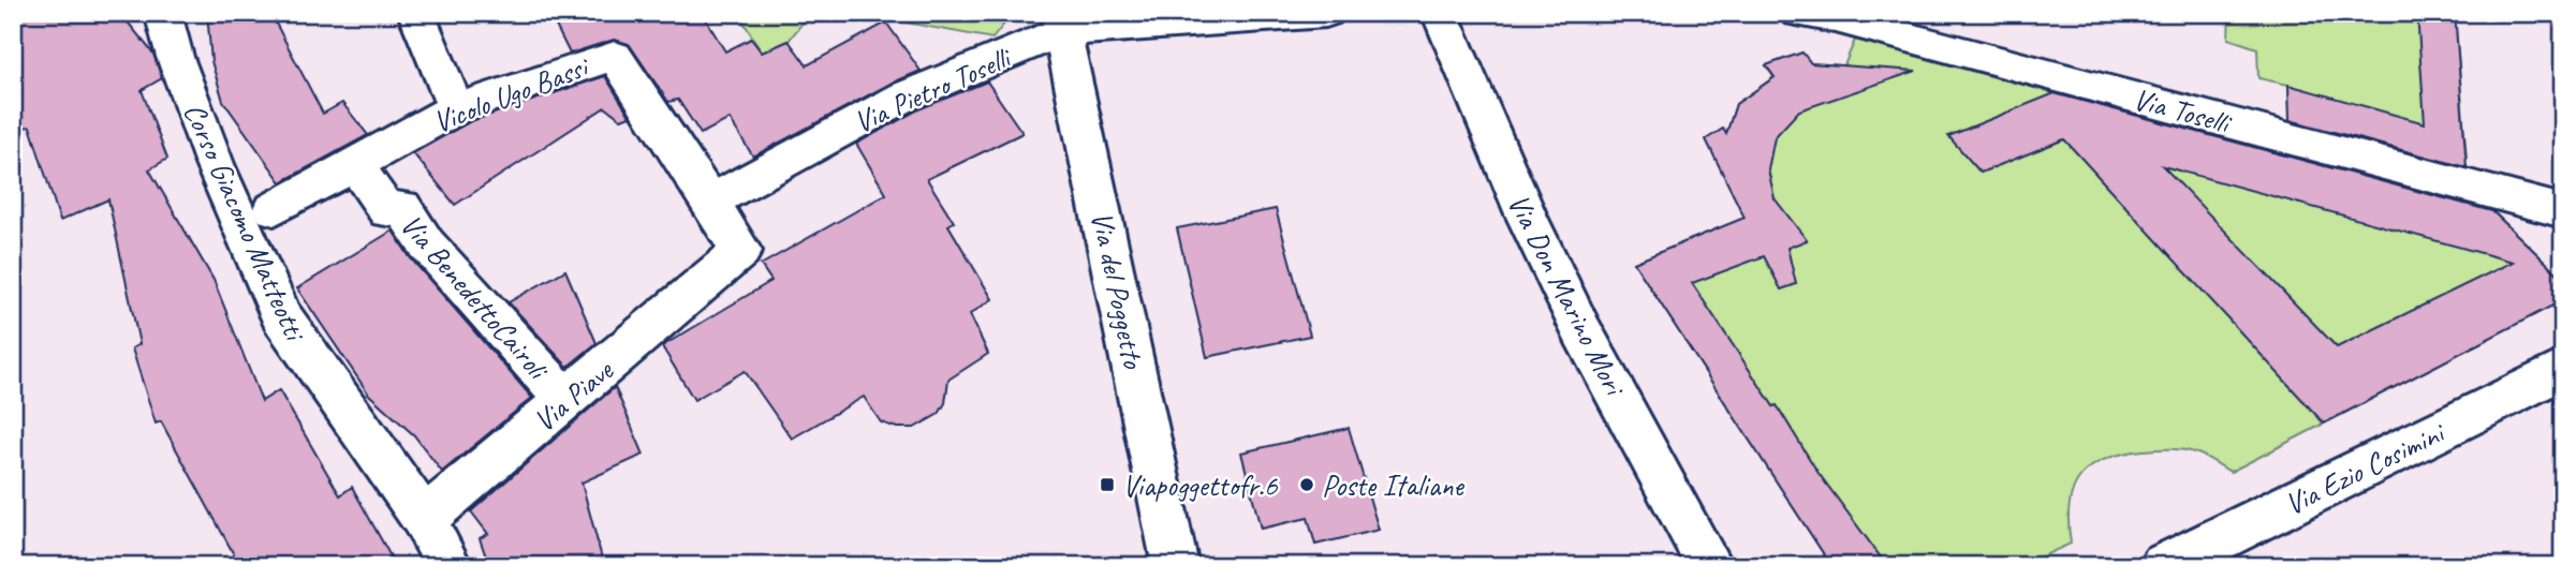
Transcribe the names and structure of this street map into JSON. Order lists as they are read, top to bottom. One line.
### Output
{"streets":{"street":["Via Pietro Toselli","Vicolo Ugo Bassi","Via Toselli","Corso Giacomo Matteotti","Via del Poggetto","Via Don Marino Mori","Via BenedettoCairoli","Via Piave","Via Ezio Cosimini"]},"crossings":[["Via Pietro Toselli","Vicolo Ugo Bassi"],["Via Pietro Toselli","Via del Poggetto"],["Via Pietro Toselli","Via Piave"],["Vicolo Ugo Bassi","Via BenedettoCairoli"],["Vicolo Ugo Bassi","Via Piave"],["Corso Giacomo Matteotti","Via Piave"],["Via BenedettoCairoli","Via Piave"]],"places":{"transit":["Viapoggettofr.6"],"other":["Poste Italiane"]}}
